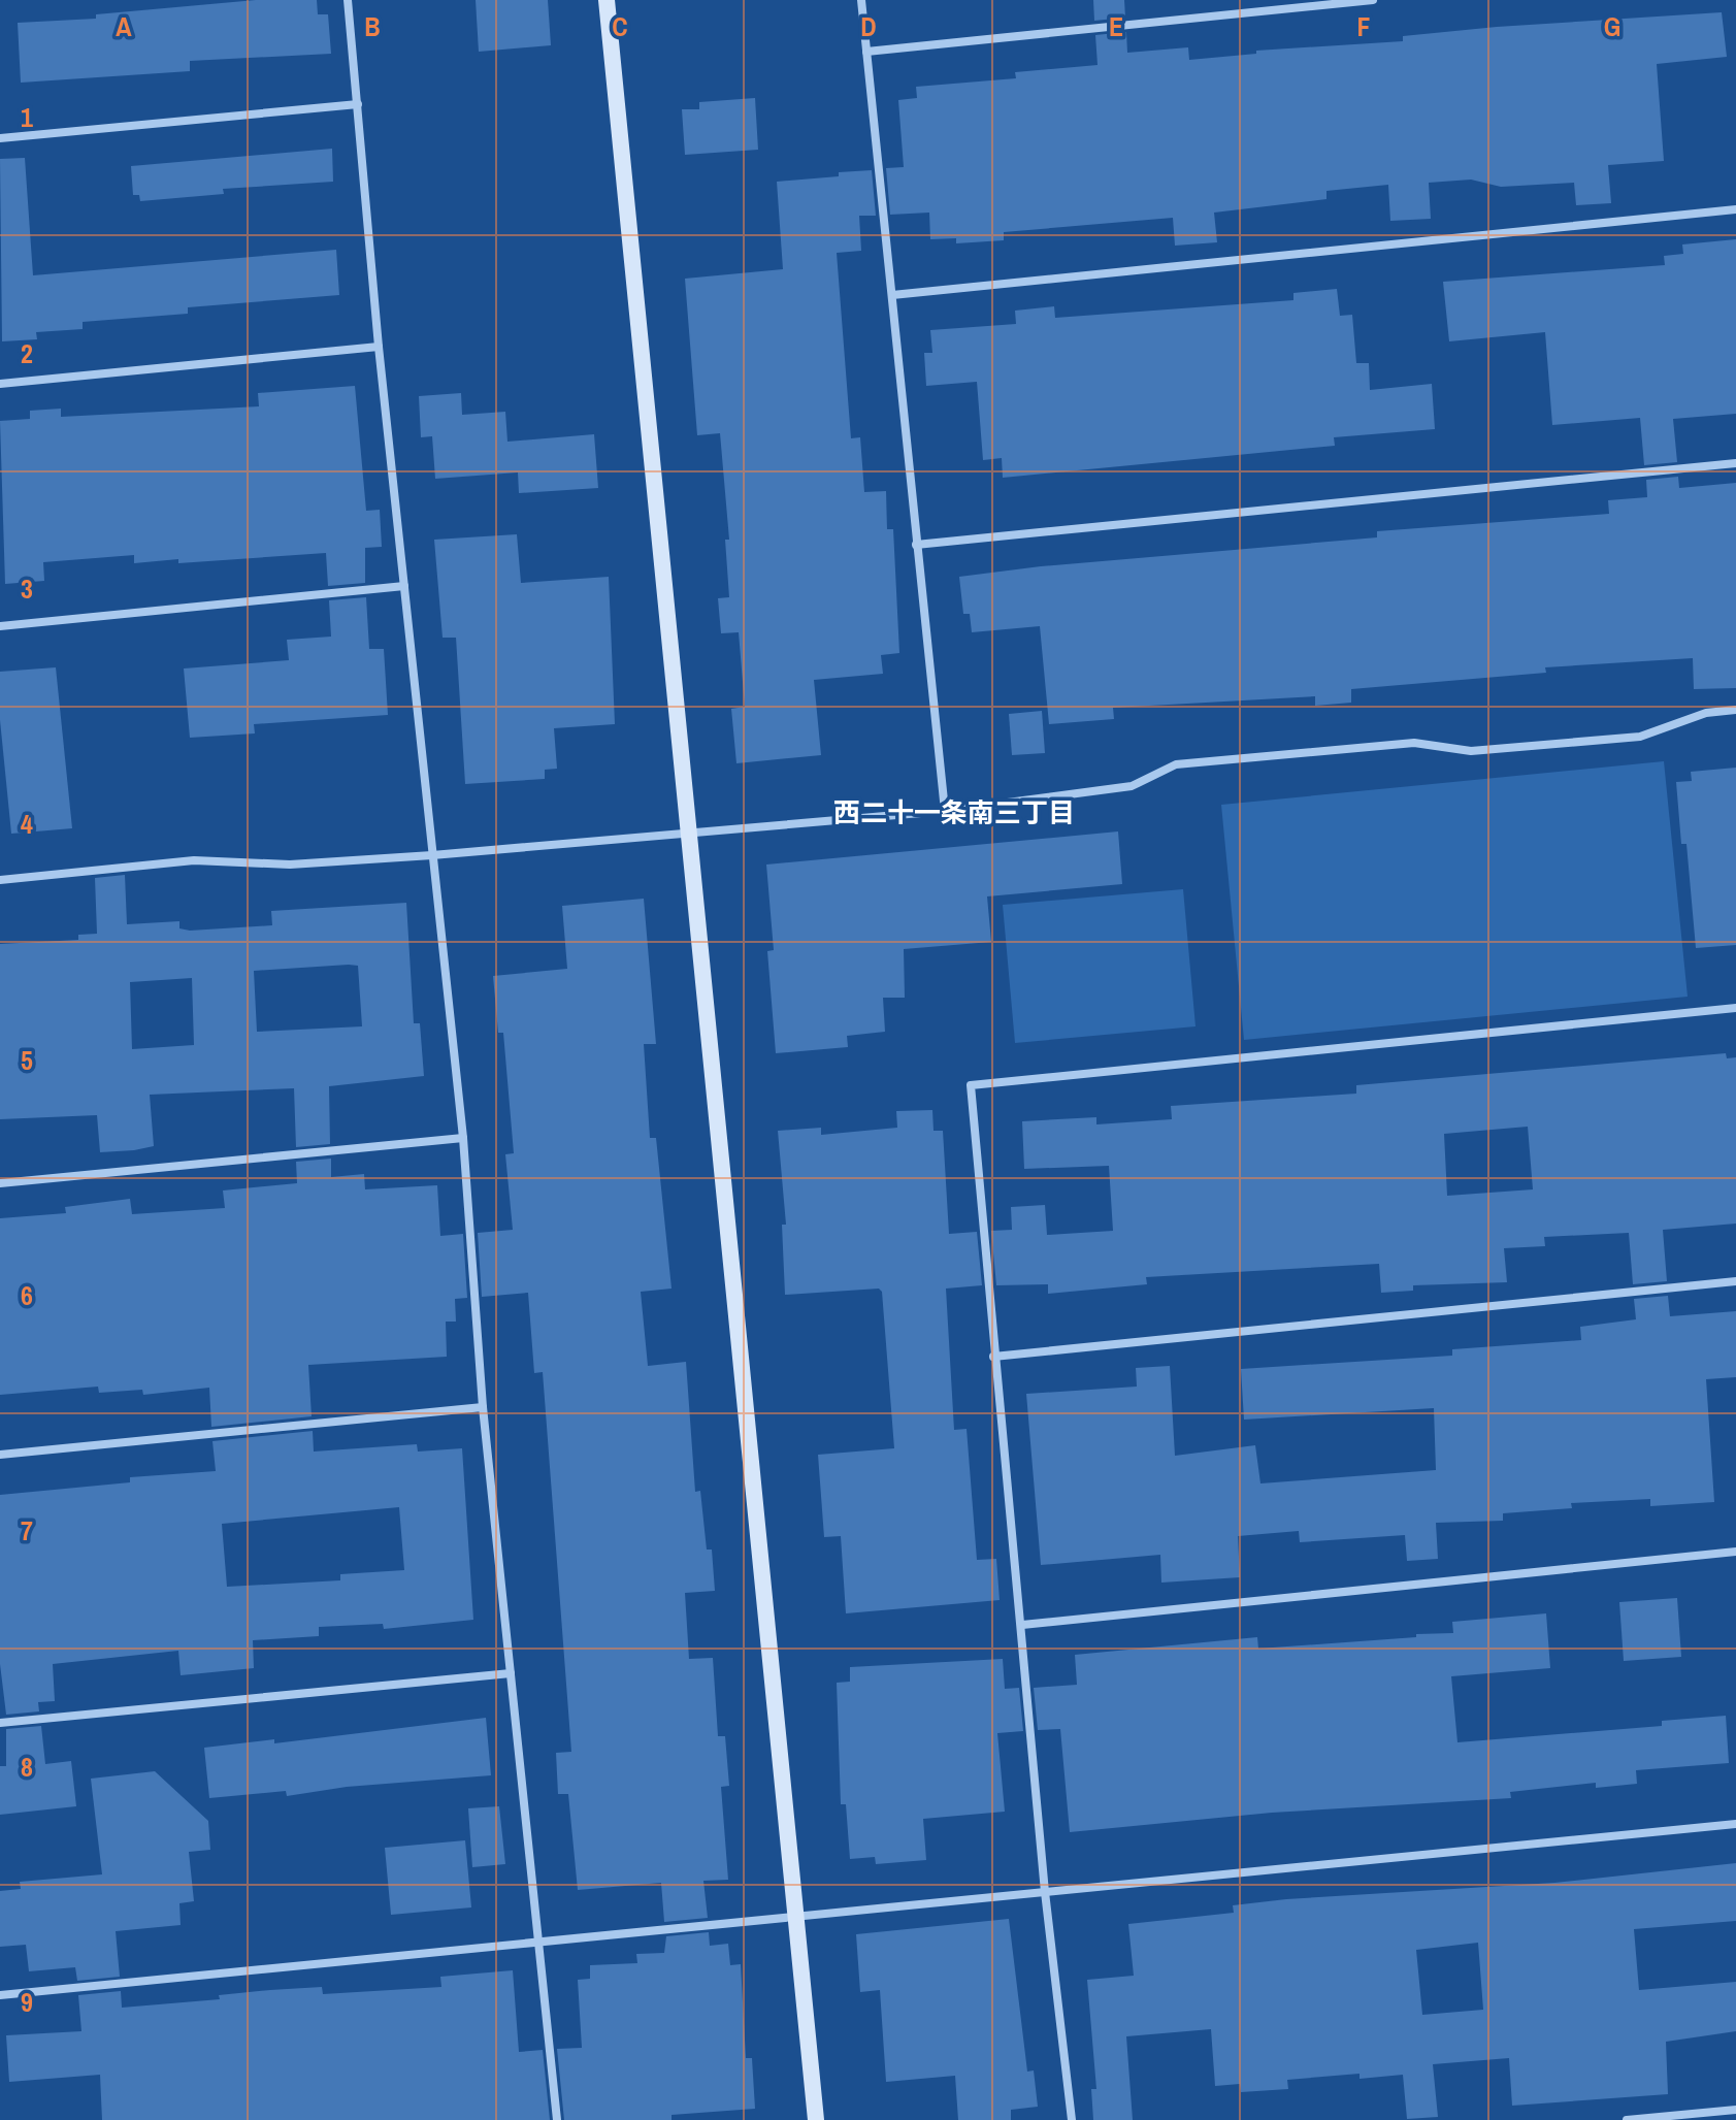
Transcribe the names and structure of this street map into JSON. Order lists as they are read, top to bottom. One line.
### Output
{"districts":["西二十一条南三丁目"],"grid":{"columns":["A","B","C","D","E","F","G"],"rows":["1","2","3","4","5","6","7","8","9"]}}
